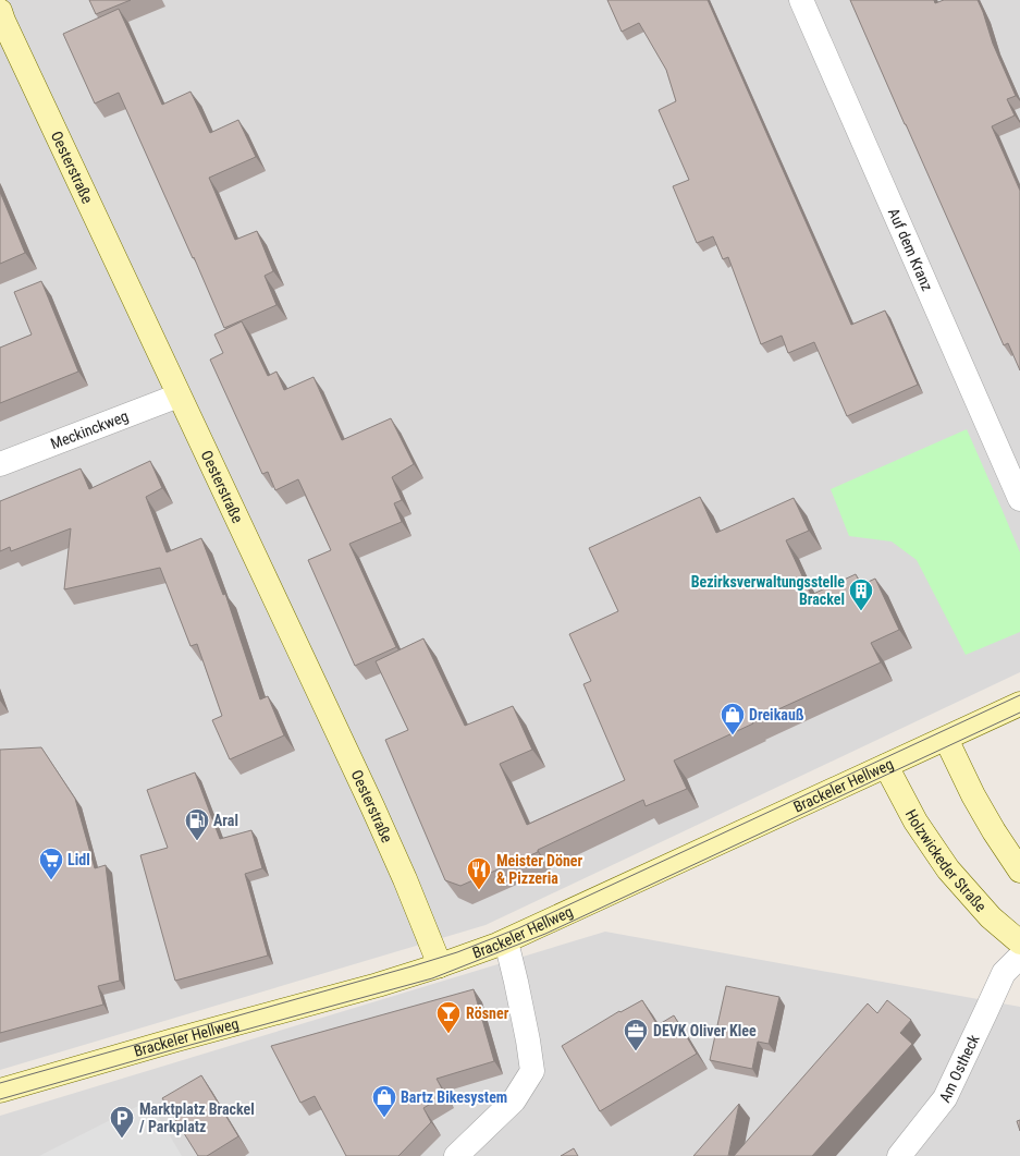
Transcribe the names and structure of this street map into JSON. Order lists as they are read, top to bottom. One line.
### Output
{"streets":{"main road":["Oesterstraße","Brackeler Hellweg","Holzwickeder Straße"],"street":["Auf dem Kranz","Meckinckweg","Am Ostheck"]},"crossings":[["Oesterstraße","Meckinckweg"],["Oesterstraße","Brackeler Hellweg"],["Brackeler Hellweg","Holzwickeder Straße"]],"places":{"building":["Bezirksverwaltungsstelle Brackel"],"shop":["Dreikauß","Bartz Bikesystem"],"fuel station":["Aral"],"supermarket":["Lidl"],"restaurant":["Meister Döner & Pizzeria"],"bar":["Rösner"],"office":["DEVK Oliver Klee"],"parking":["Marktplatz Brackel / Parkplatz"]}}
